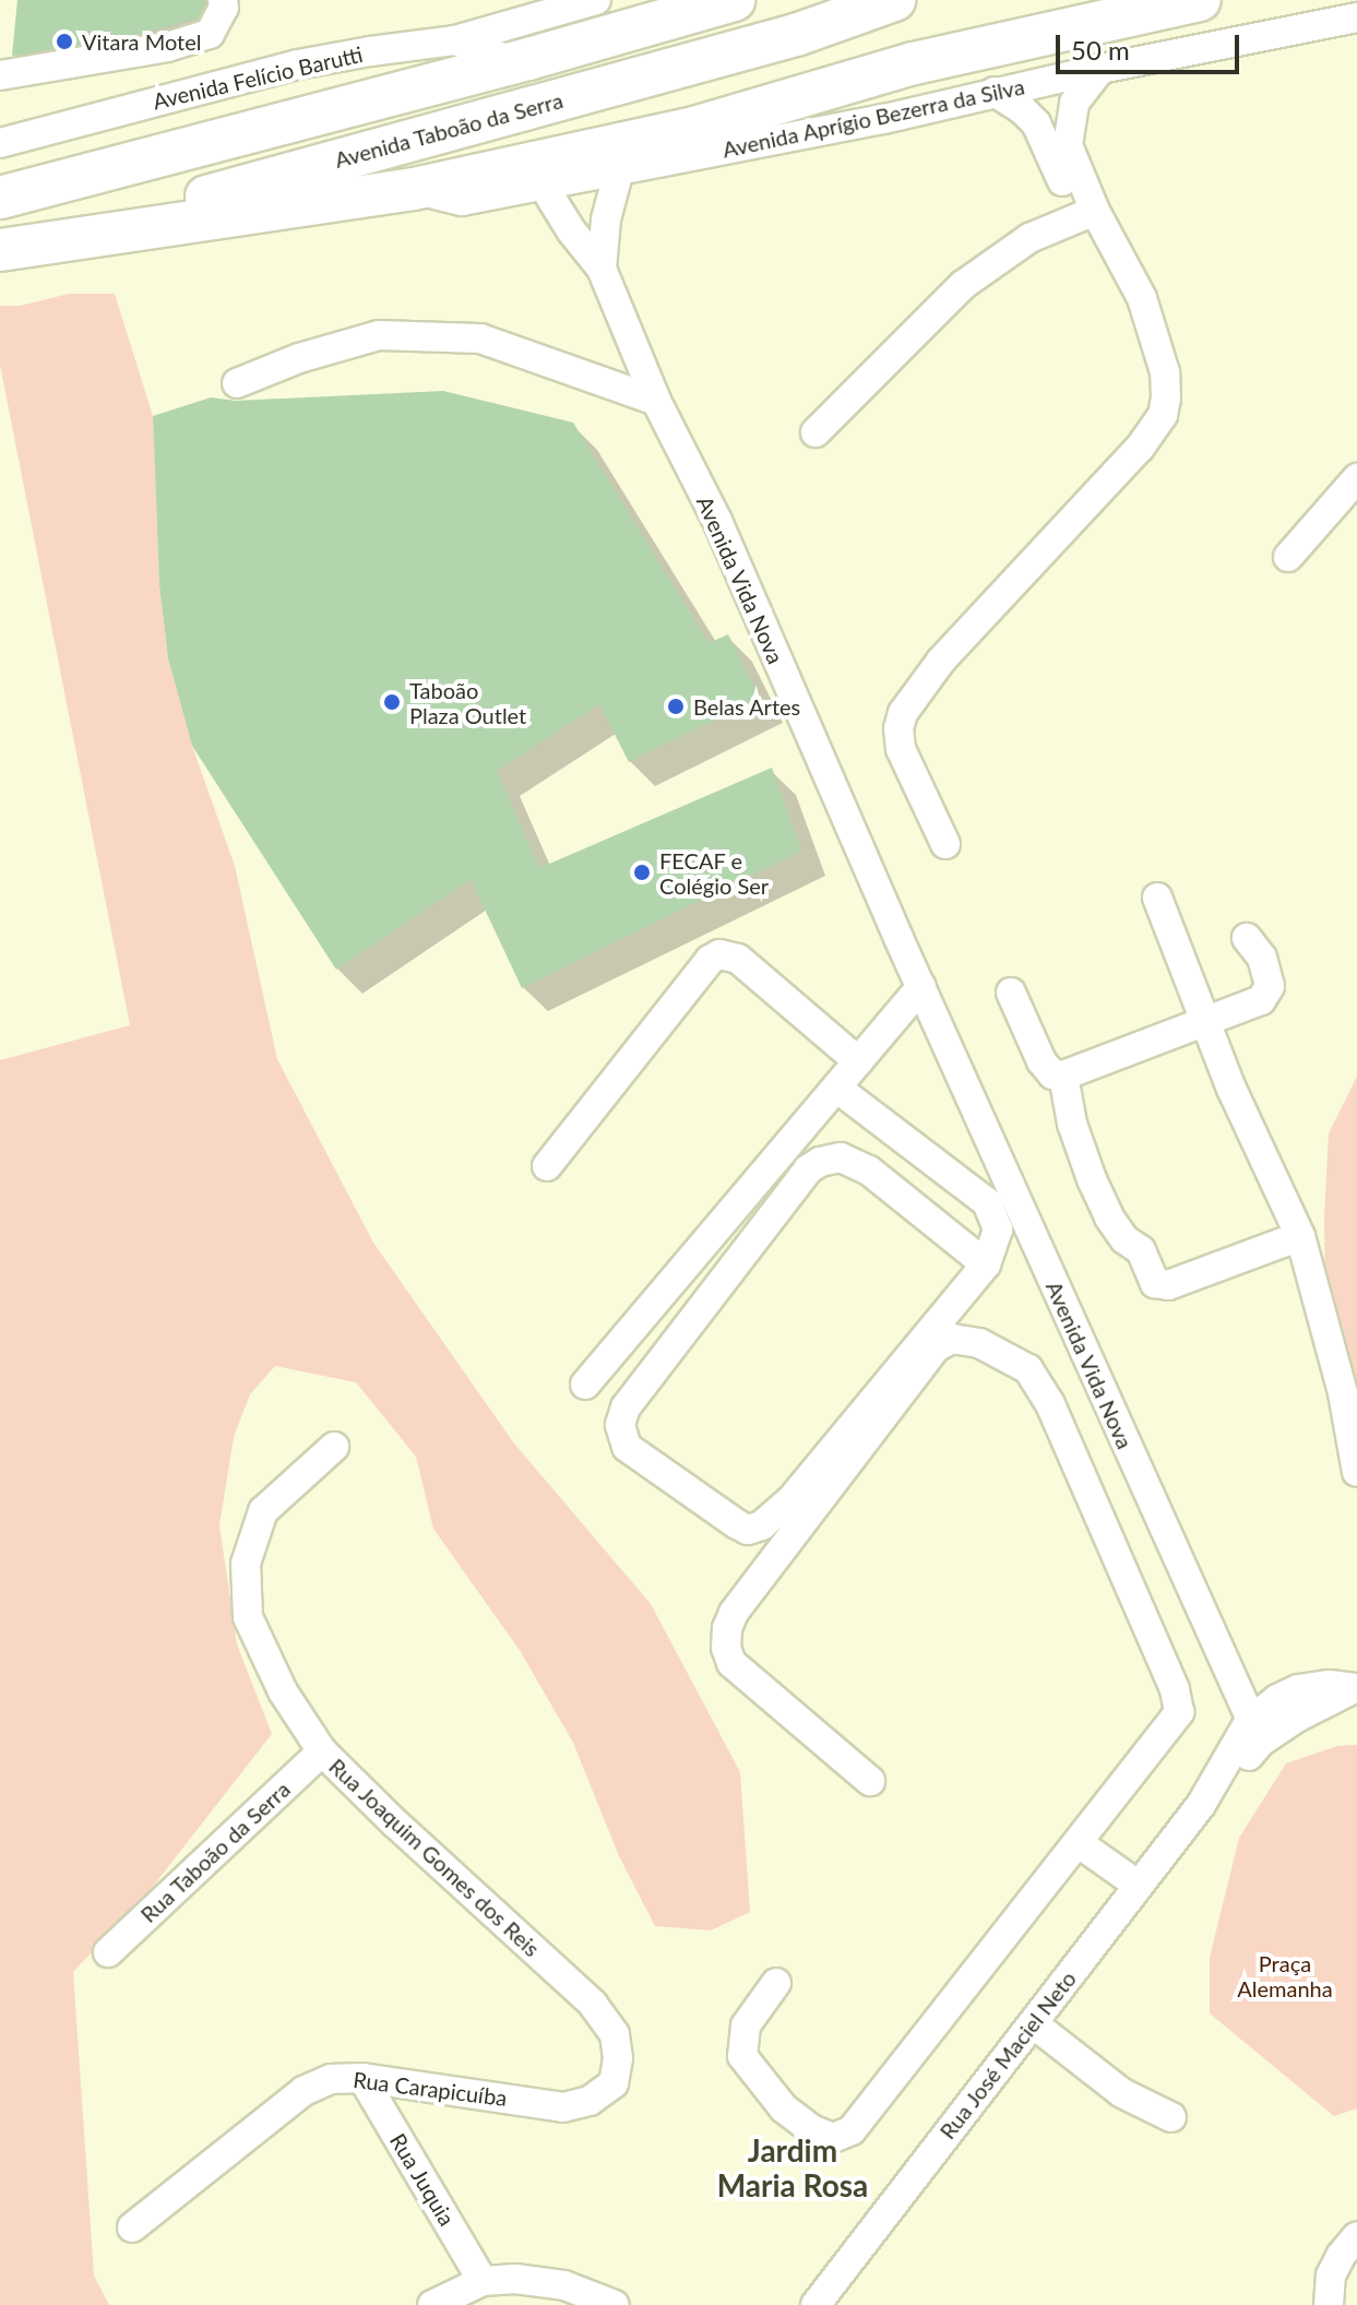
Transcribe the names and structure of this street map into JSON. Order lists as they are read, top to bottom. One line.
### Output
{"streets":{"highway":["Avenida Taboão da Serra"],"street":["Avenida Felício Barutti","Avenida Aprígio Bezerra da Silva","Avenida Vida Nova","Rua Taboão da Serra","Rua Joaquim Gomes dos Reis","Rua José Maciel Neto","Rua Carapicuíba","Rua Juquia"]},"crossings":[["Avenida Aprígio Bezerra da Silva","Avenida Vida Nova"],["Avenida Vida Nova","Rua José Maciel Neto"],["Rua Taboão da Serra","Rua Joaquim Gomes dos Reis"],["Rua Joaquim Gomes dos Reis","Rua Carapicuíba"],["Rua Carapicuíba","Rua Juquia"]],"districts":["Jardim Maria Rosa"],"parks":["Praça Alemanha"],"places":["Vitara Motel","Taboão Plaza Outlet","Belas Artes","FECAF e Colégio Ser"],"scale_bar":"50 m"}
